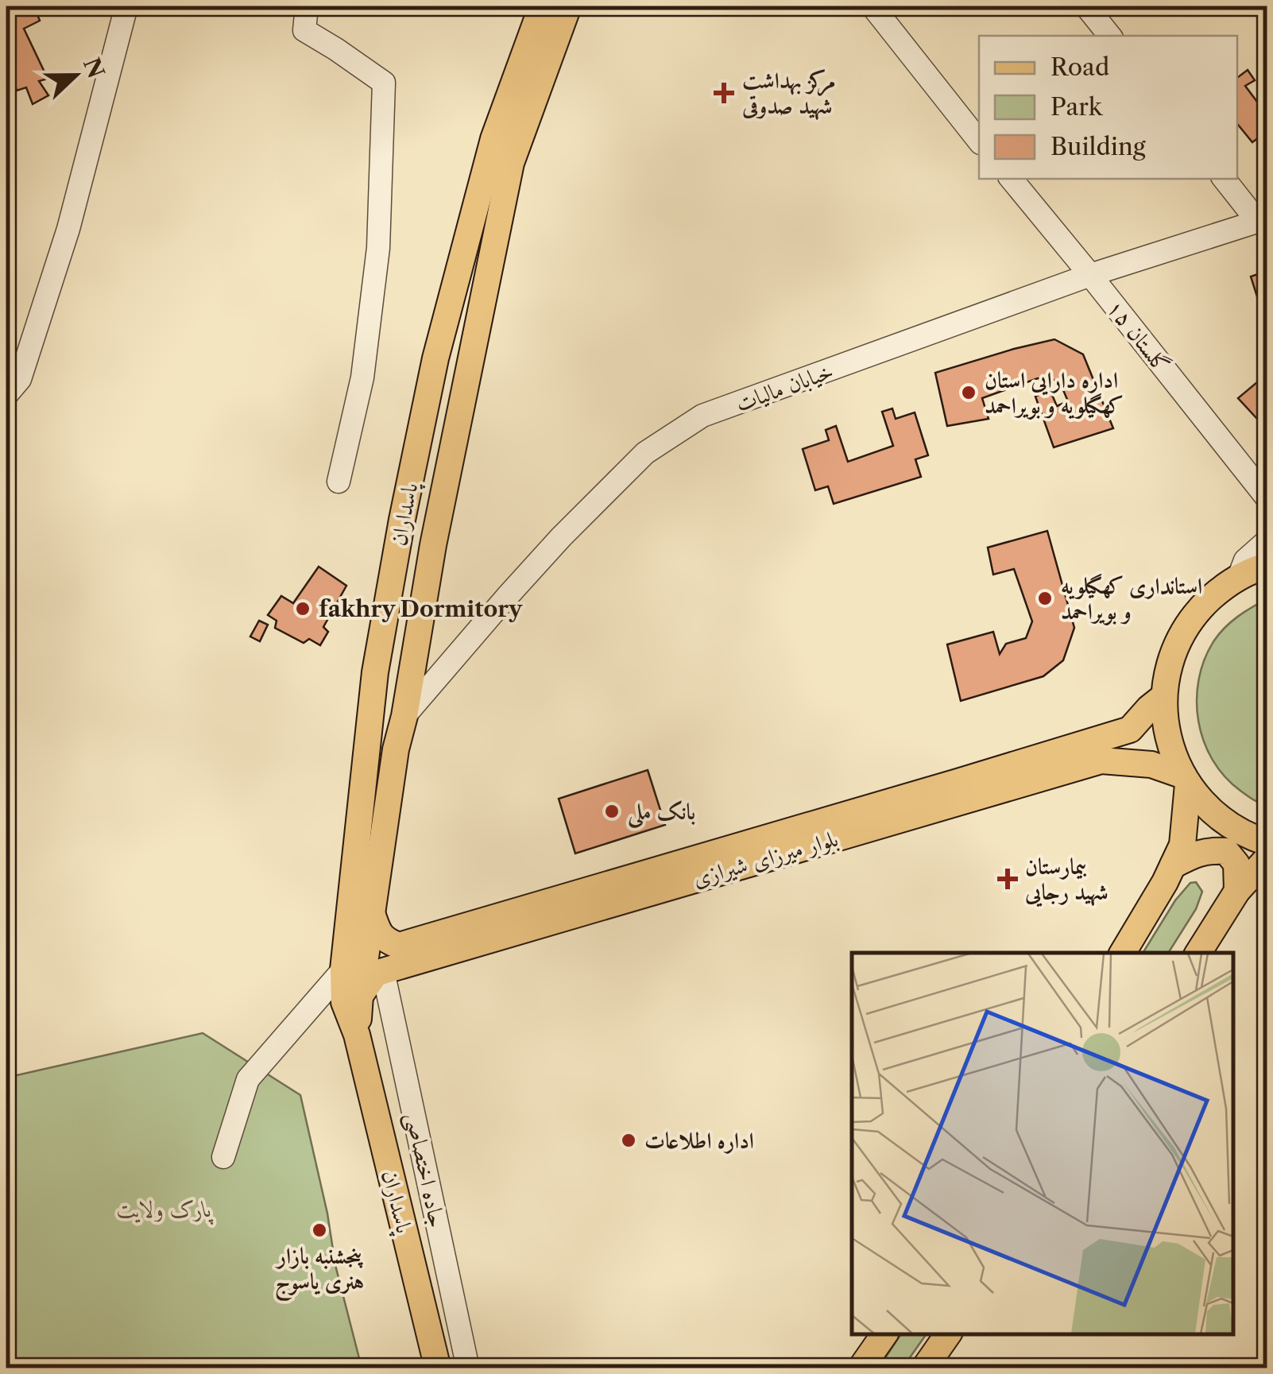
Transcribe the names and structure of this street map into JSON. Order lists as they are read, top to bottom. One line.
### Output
{"streets":{"main road":["پاسداران","بلوار میرزای شیرازی"],"street":["گلستان ۱۵","خیابان مالیات","جاده اختصاصی"]},"crossings":[["گلستان ۱۵","خیابان مالیات"],["خیابان مالیات","پاسداران"],["پاسداران","بلوار میرزای شیرازی"],["بلوار میرزای شیرازی","جاده اختصاصی"]],"parks":["پارک ولایت"],"places":{"health":["مرکز بهداشت شهید صدوقی","بیمارستان شهید رجایی"],"other":["اداره دارایی استان کهگیلویه و بویراحمد","استانداری کهگیلویه و بویراحمد","fakhry Dormitory","بانک ملی","اداره اطلاعات","پنجشنبه بازار هنری یاسوج"]},"legend":["Road","Park","Building"],"north":"right"}
